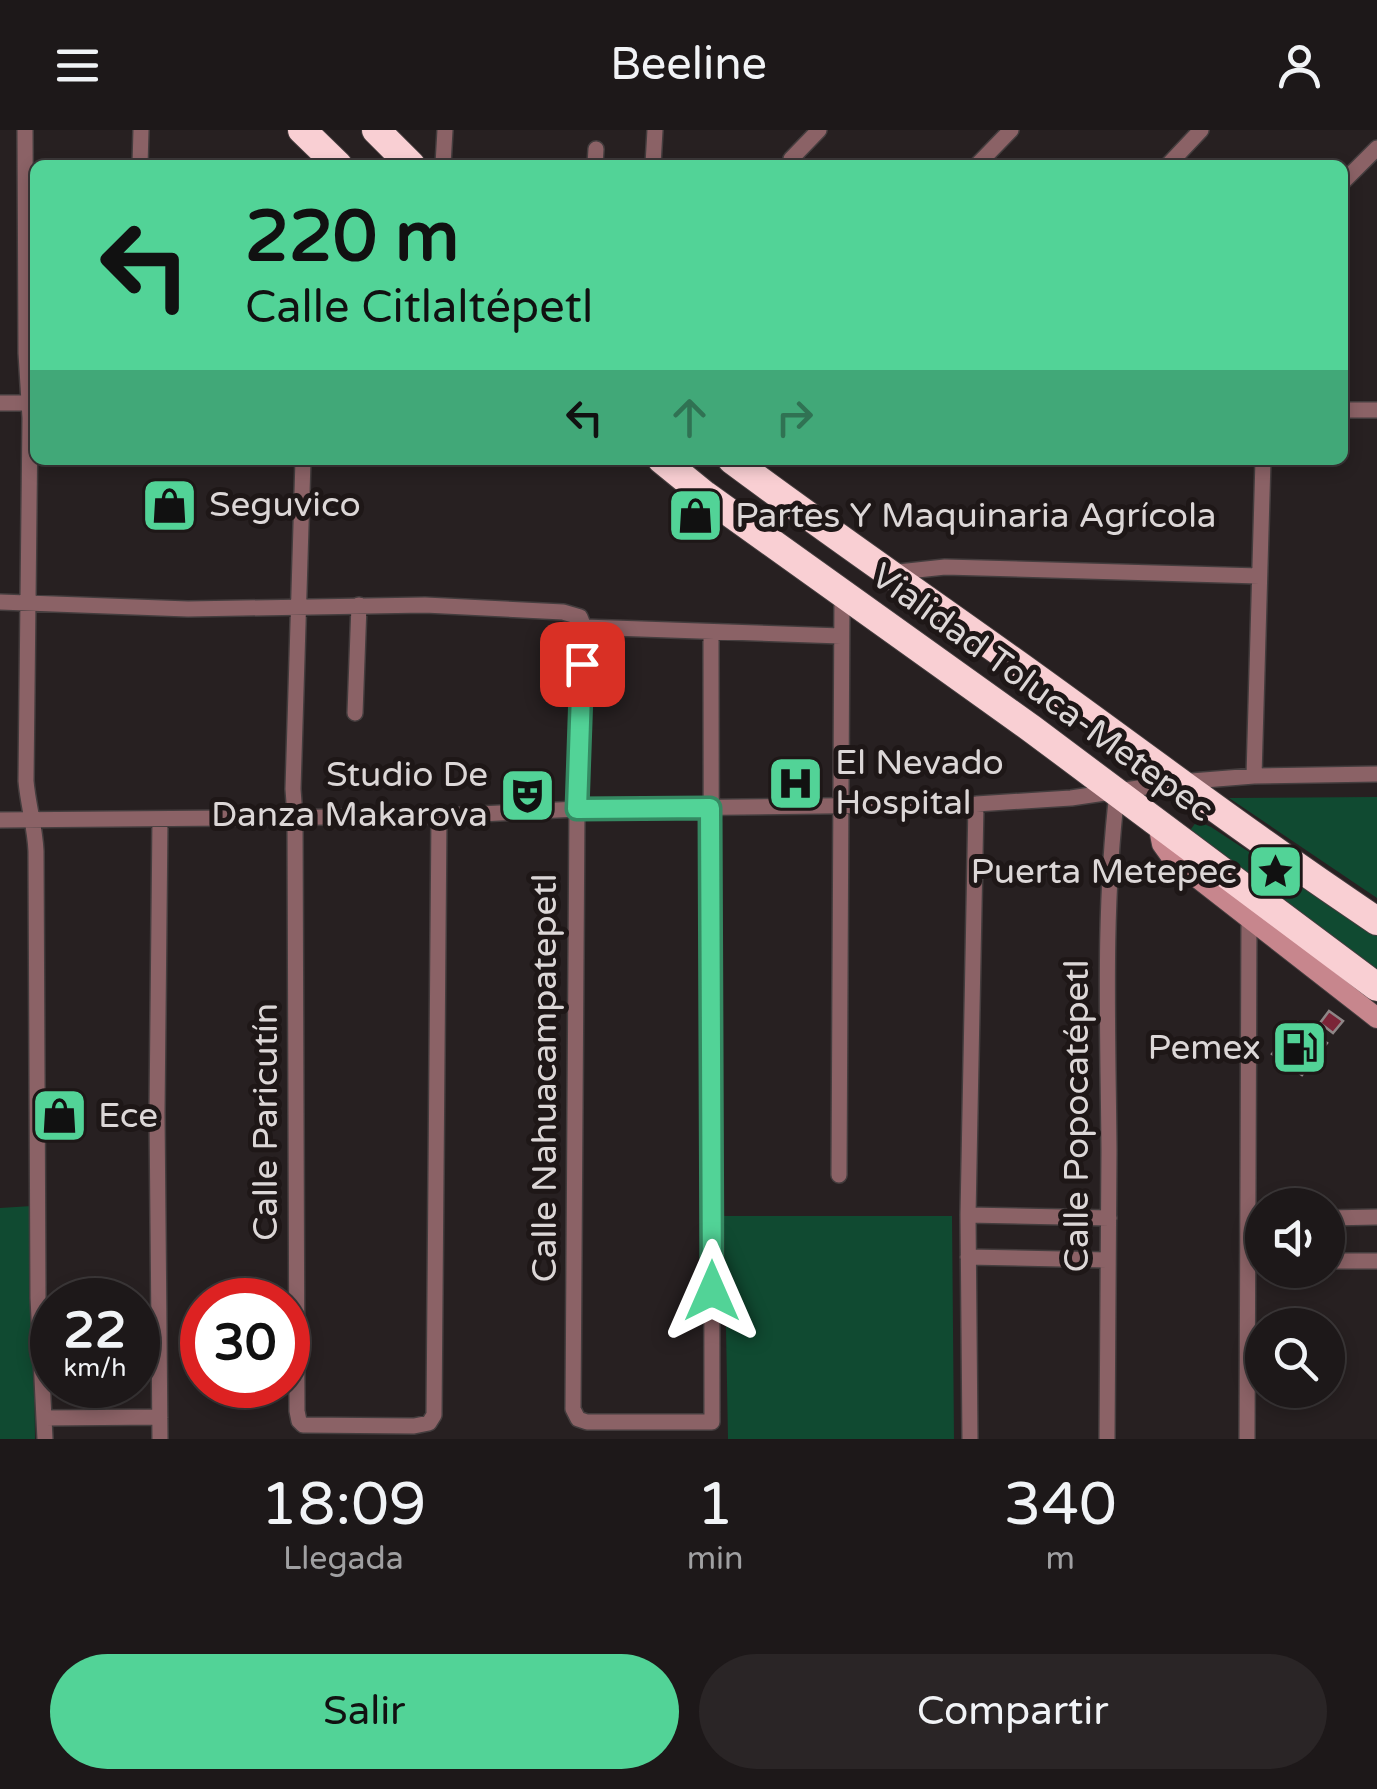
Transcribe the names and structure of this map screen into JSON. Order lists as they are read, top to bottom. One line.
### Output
{"streets":{"highway":["Vialidad Toluca-Metepec"],"street":["Calle Nahuacampatepetl","Calle Popocatépetl","Calle Paricutín"]},"crossings":[["Vialidad Toluca-Metepec","Calle Popocatépetl"]],"places":{"shop":["Seguvico","Partes Y Maquinaria Agrícola","Ece"],"hospital":["El Nevado Hospital"],"theatre":["Studio De Danza Makarova"],"place":["Puerta Metepec"],"fuel station":["Pemex"]},"page":{"header":"Beeline","turn":["220 m","Calle Citlaltépetl"],"speed":"22 km/h","limit":"30","eta":["18:09","Llegada","1","min","340","m"],"buttons":["Salir","Compartir"]}}
